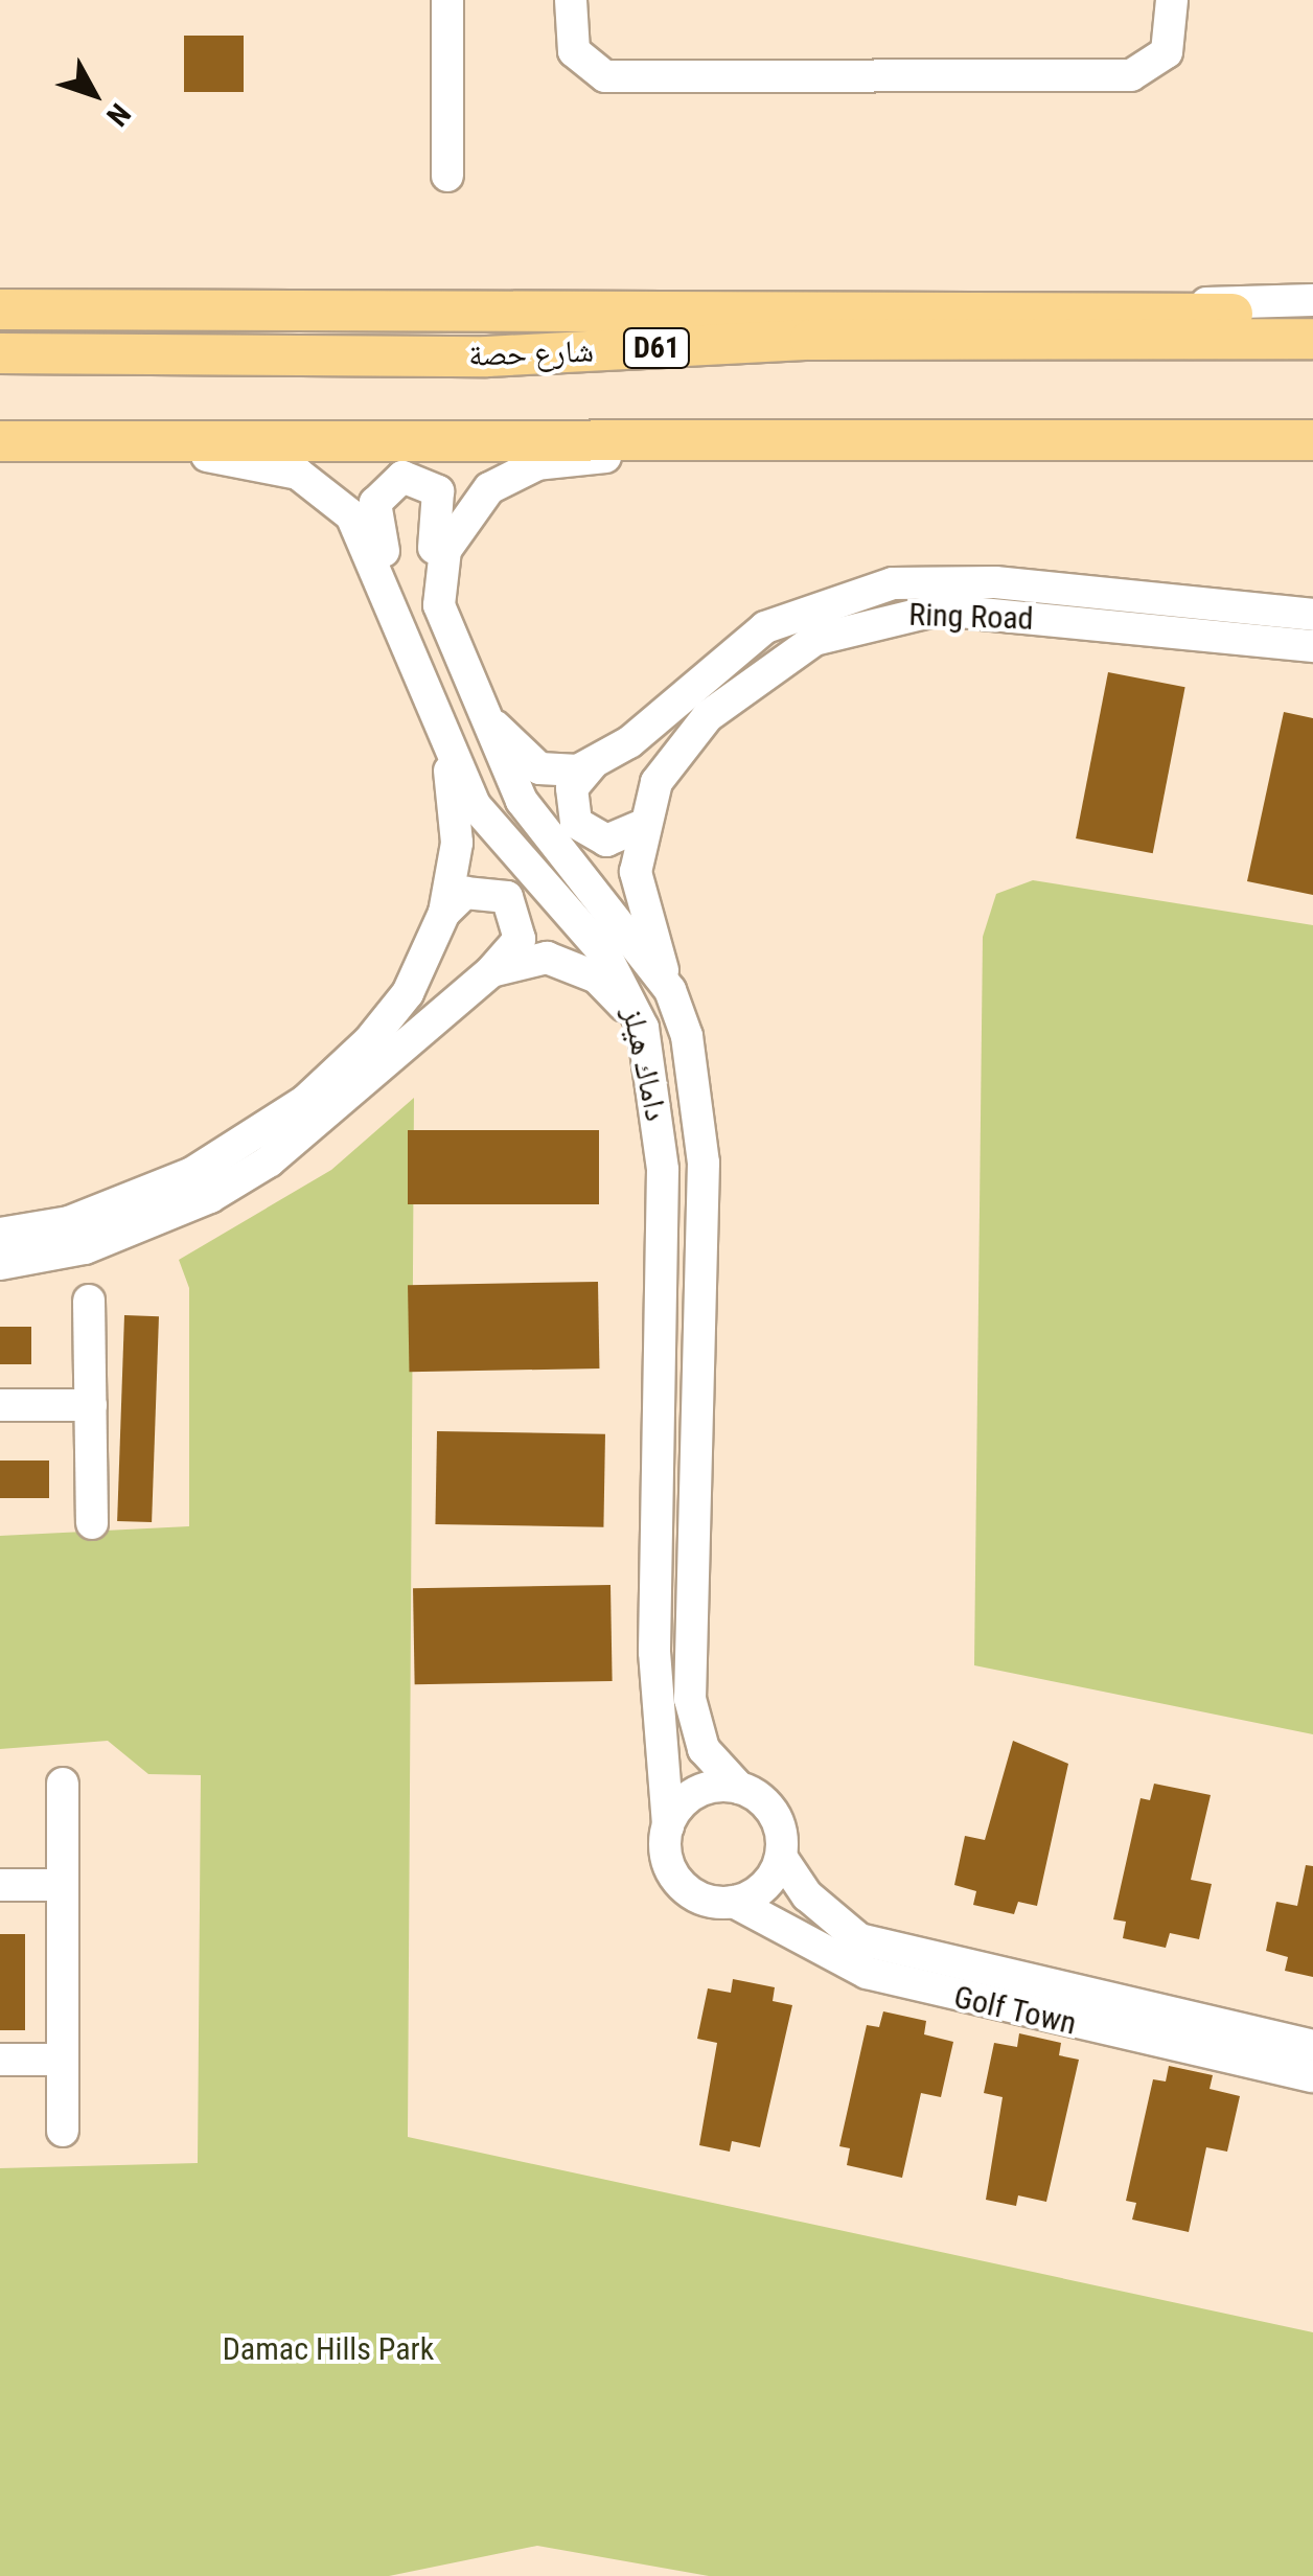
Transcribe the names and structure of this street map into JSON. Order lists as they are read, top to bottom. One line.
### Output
{"streets":{"main road":["D61","شارع حصة"],"street":["Ring Road","داماك هيلز","Golf Town"]},"crossings":[["Ring Road","داماك هيلز"],["داماك هيلز","Golf Town"]],"parks":["Damac Hills Park"],"north":"bottom right"}
